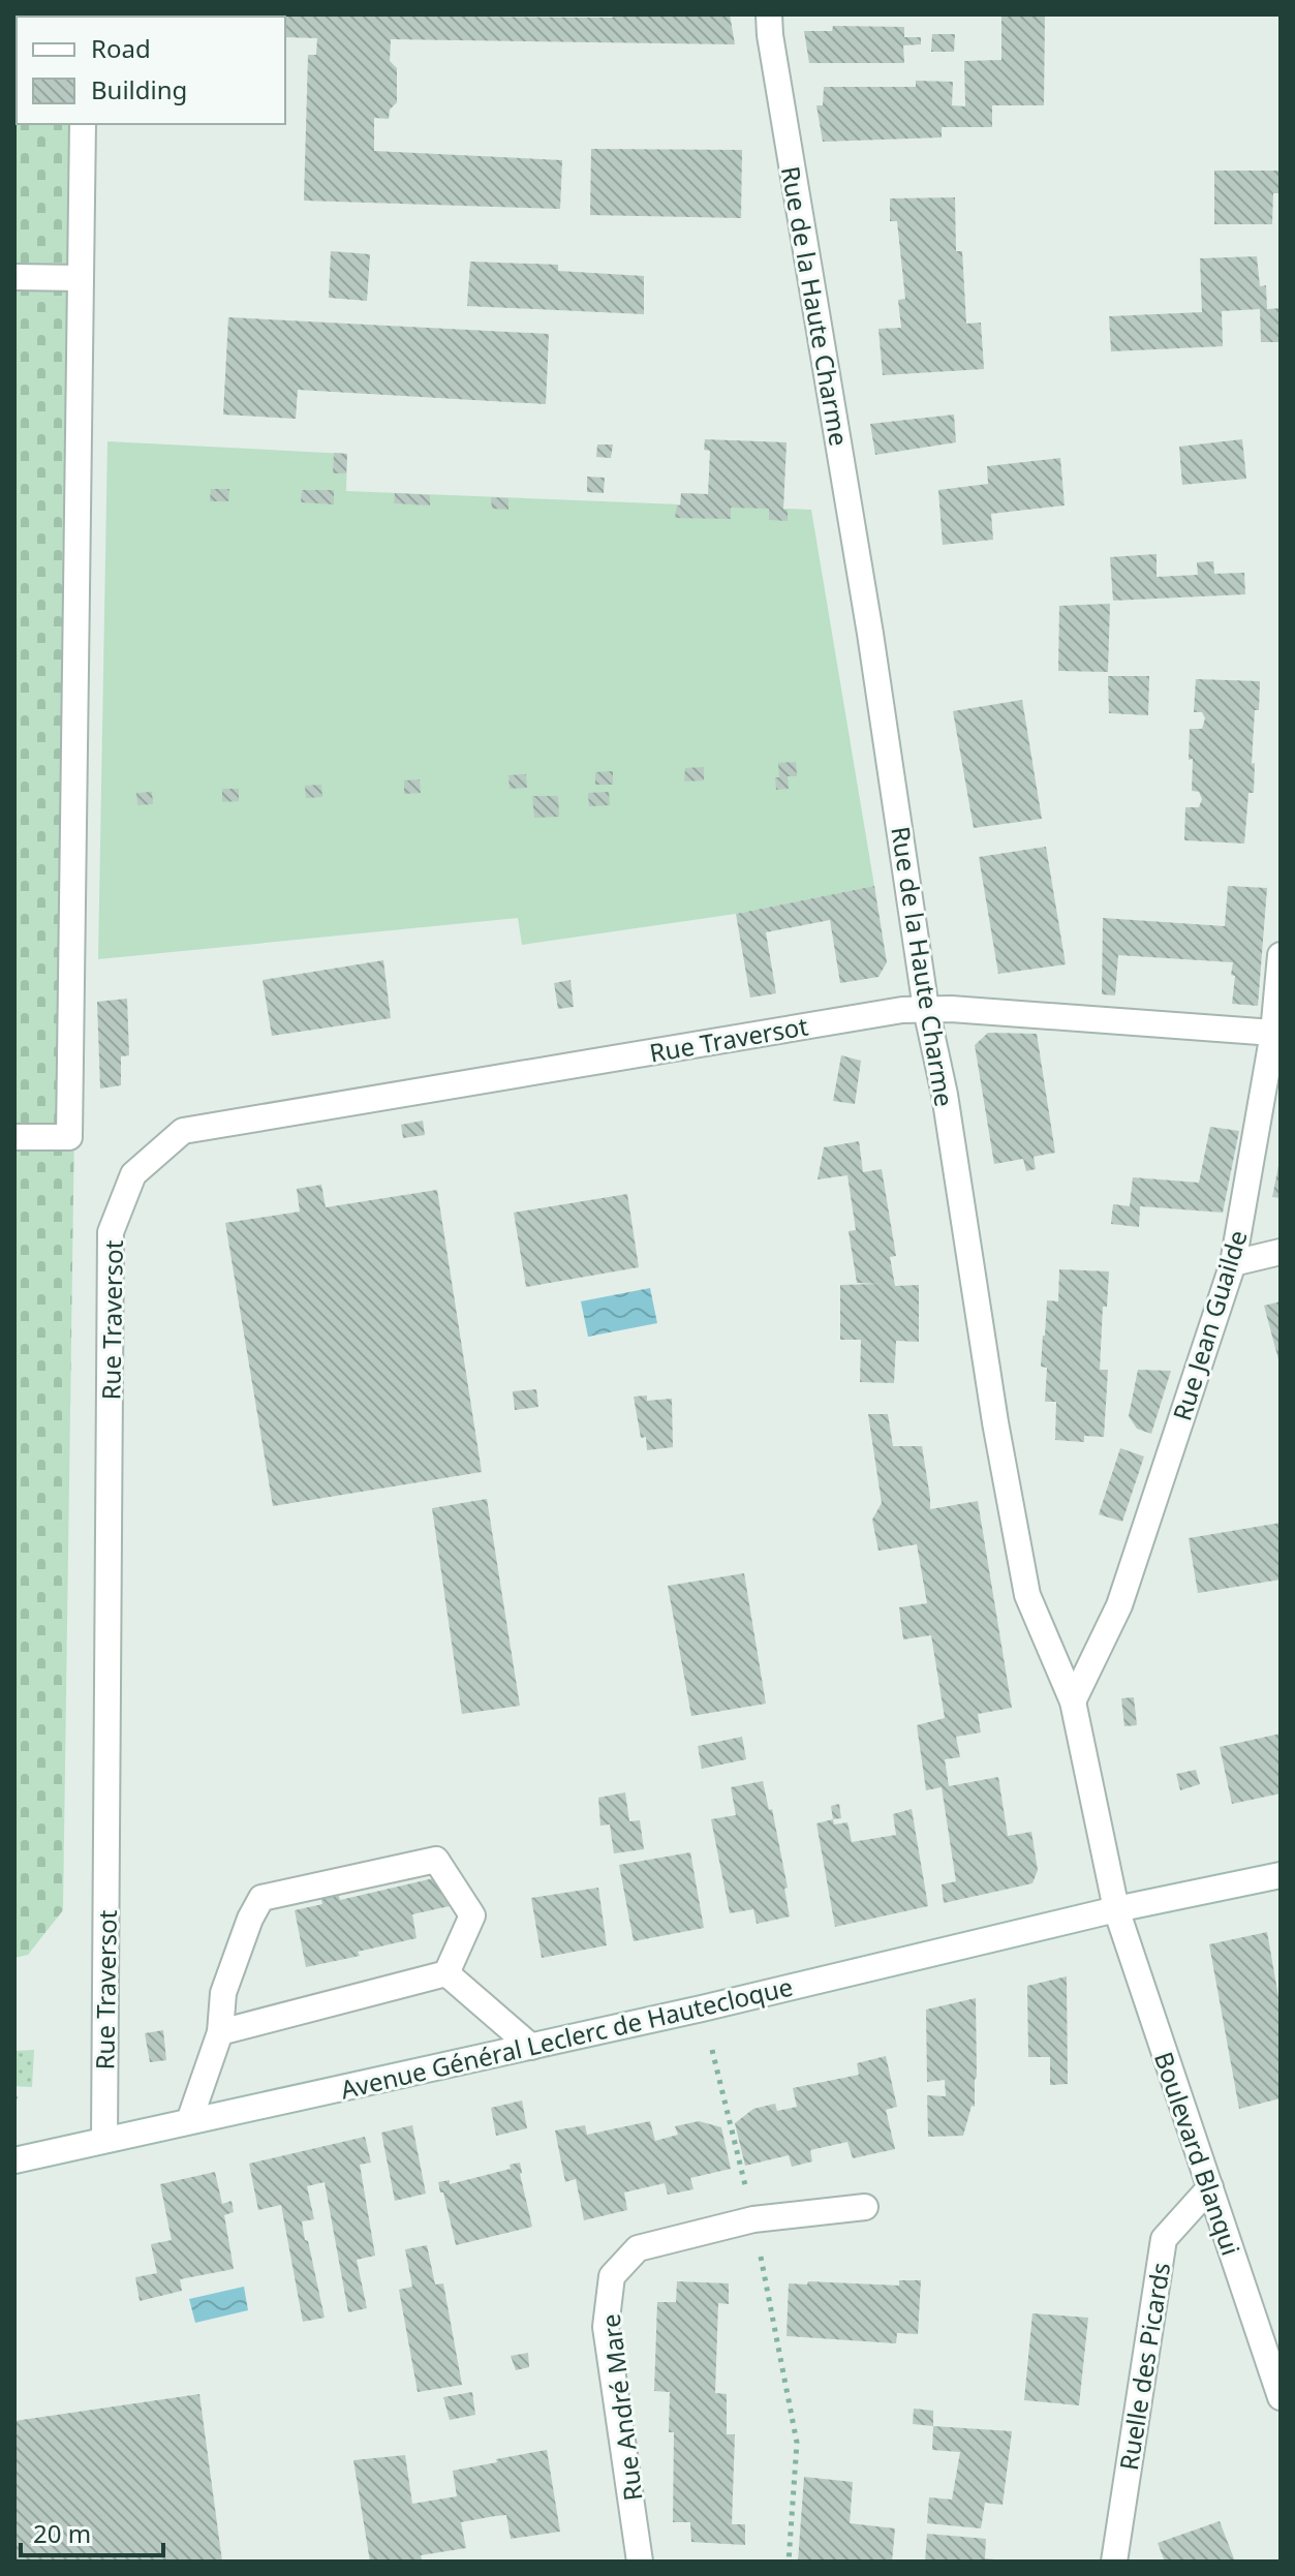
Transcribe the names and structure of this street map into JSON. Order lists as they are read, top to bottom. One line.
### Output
{"streets":{"street":["Rue de la Haute Charme","Rue Traversot","Rue Jean Guailde","Avenue Général Leclerc de Hautecloque","Boulevard Blanqui","Ruelle des Picards","Rue André Mare"]},"crossings":[["Rue de la Haute Charme","Rue Traversot"],["Rue de la Haute Charme","Rue Jean Guailde"],["Rue de la Haute Charme","Avenue Général Leclerc de Hautecloque"],["Rue de la Haute Charme","Boulevard Blanqui"],["Rue Traversot","Avenue Général Leclerc de Hautecloque"],["Avenue Général Leclerc de Hautecloque","Boulevard Blanqui"],["Boulevard Blanqui","Ruelle des Picards"]],"legend":["Road","Building"],"scale_bar":"20 m"}
